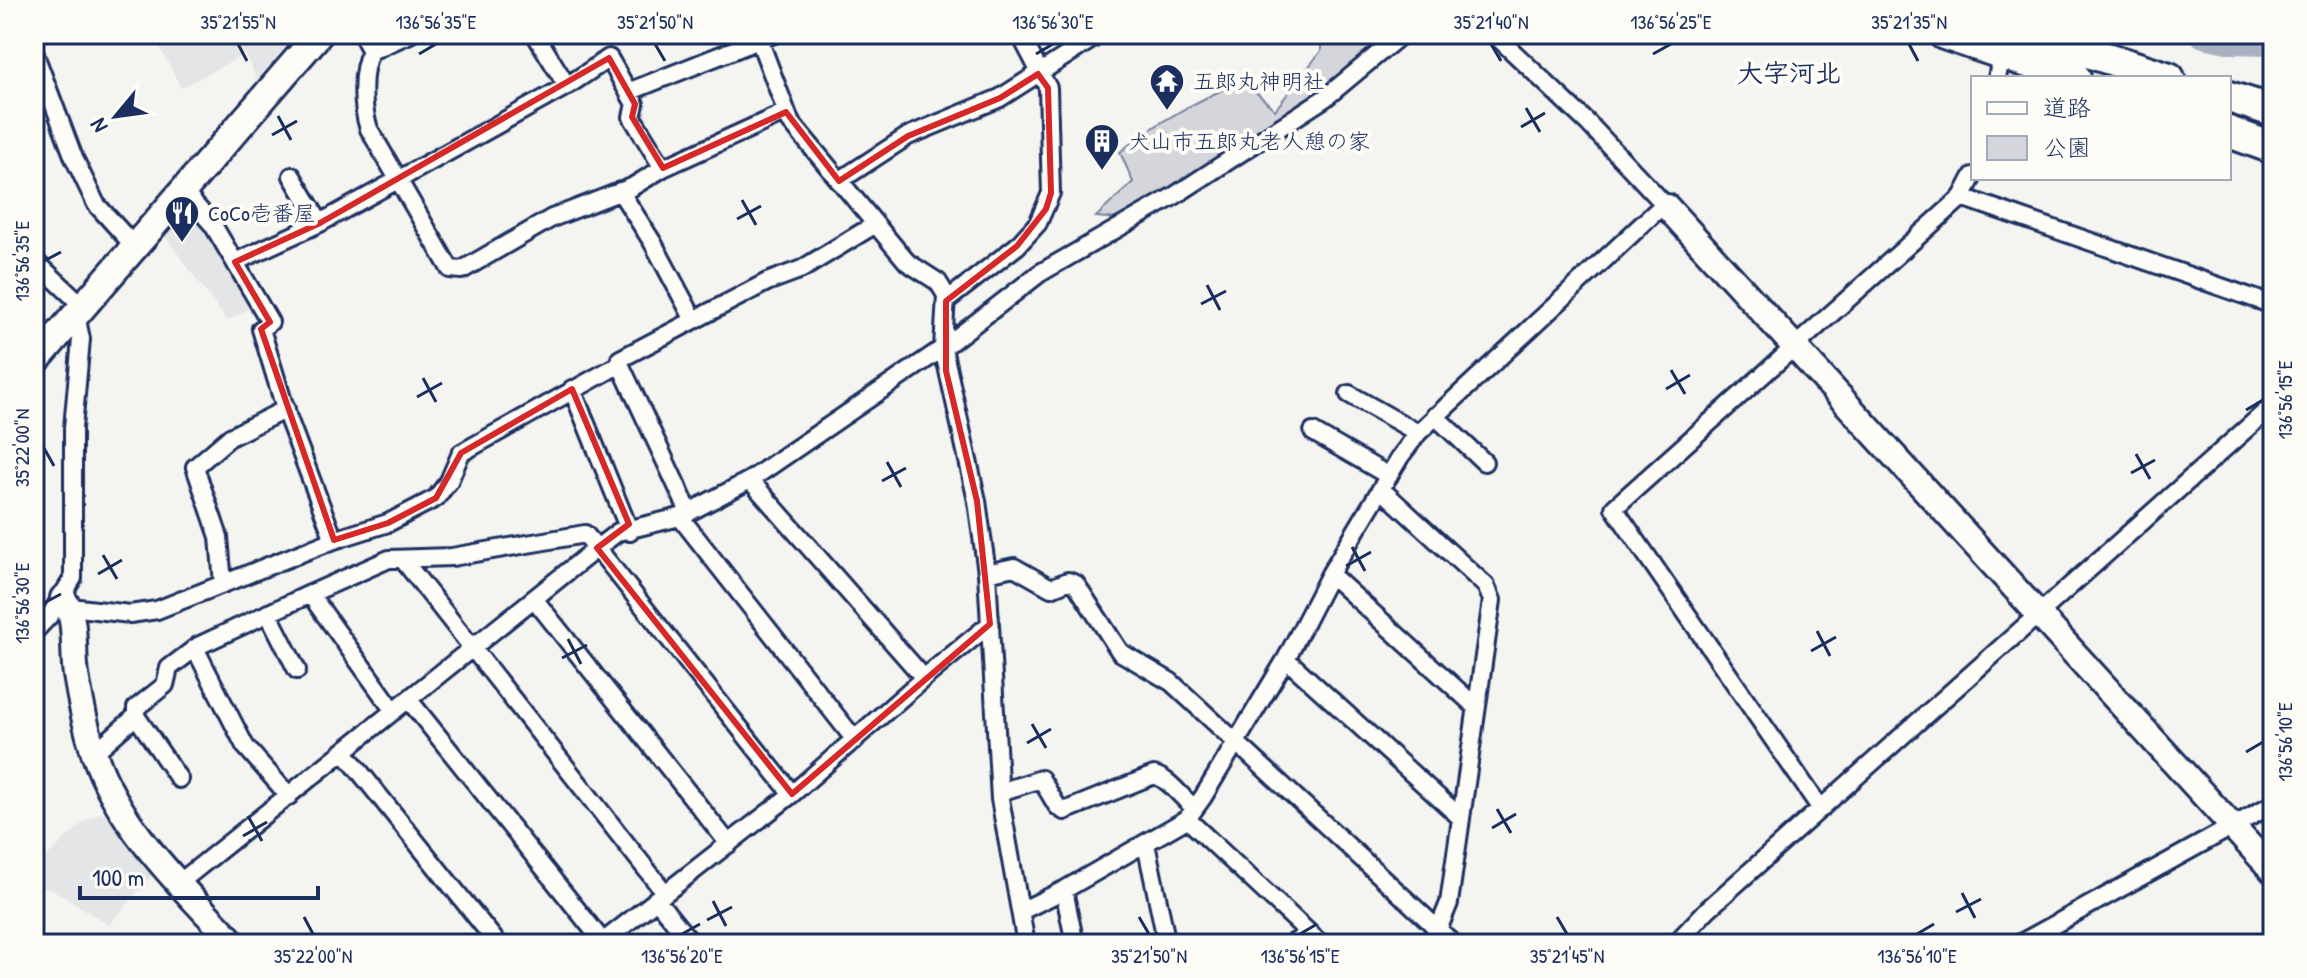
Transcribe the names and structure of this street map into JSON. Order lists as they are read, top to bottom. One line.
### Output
{"districts":["大字河北"],"places":{"temple":["五郎丸神明社"],"building":["犬山市五郎丸老人憩の家"],"restaurant":["CoCo壱番屋"]},"legend":["道路","公園"],"scale_bar":"100 m","north":"bottom left","coordinates":["35°21'55\"N","136°56'35\"E","35°21'50\"N","136°56'30\"E","35°21'40\"N","136°56'25\"E","35°21'35\"N","136°56'15\"E","35°22'00\"N","136°56'10\"E","136°56'20\"E","35°21'45\"N"]}
